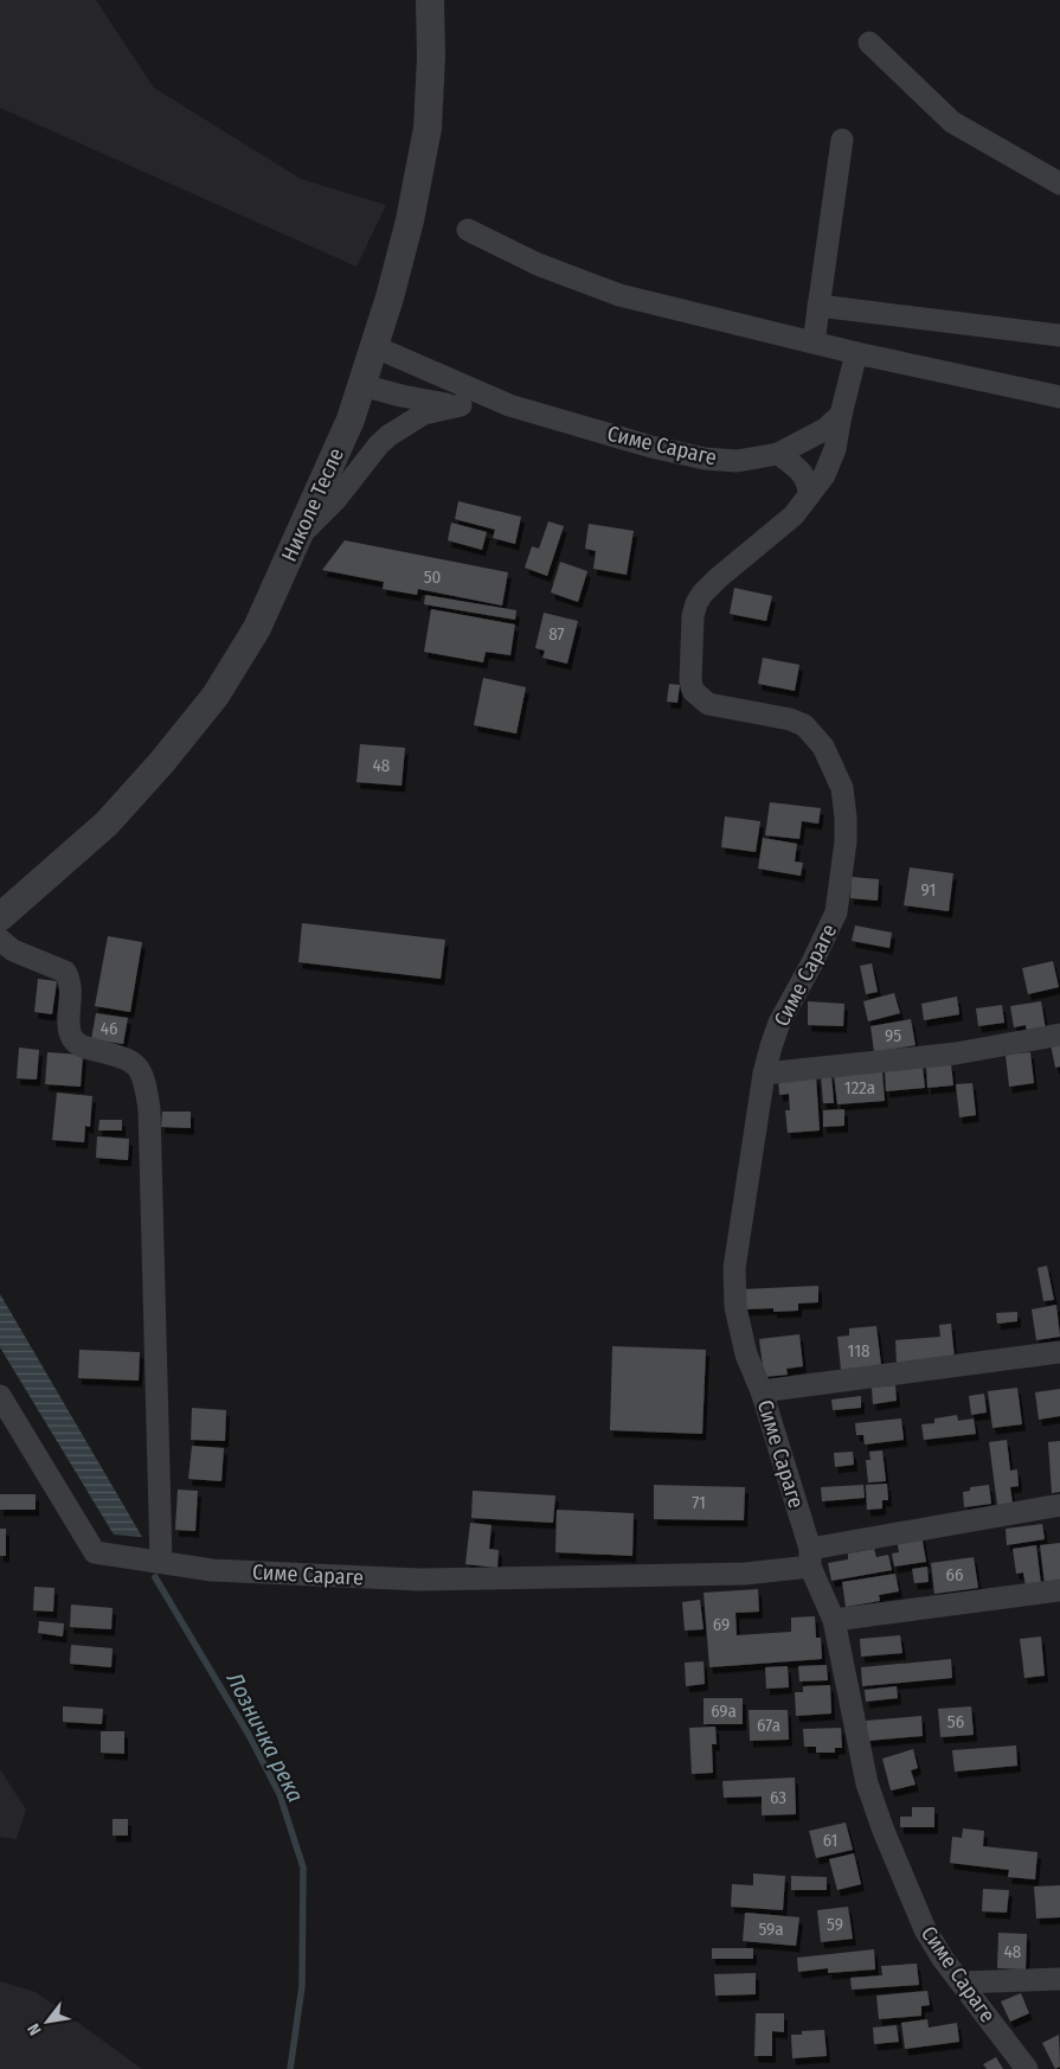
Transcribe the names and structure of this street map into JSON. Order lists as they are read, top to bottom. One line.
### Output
{"streets":{"street":["Симе Сараге","Николе Тесле"]},"water":["Лозничка река"],"house_numbers":["50","87","48","91","46","95","122a","118","71","66","69","69a","56","67a","63","61","59","59a","48"],"north":"bottom left"}
